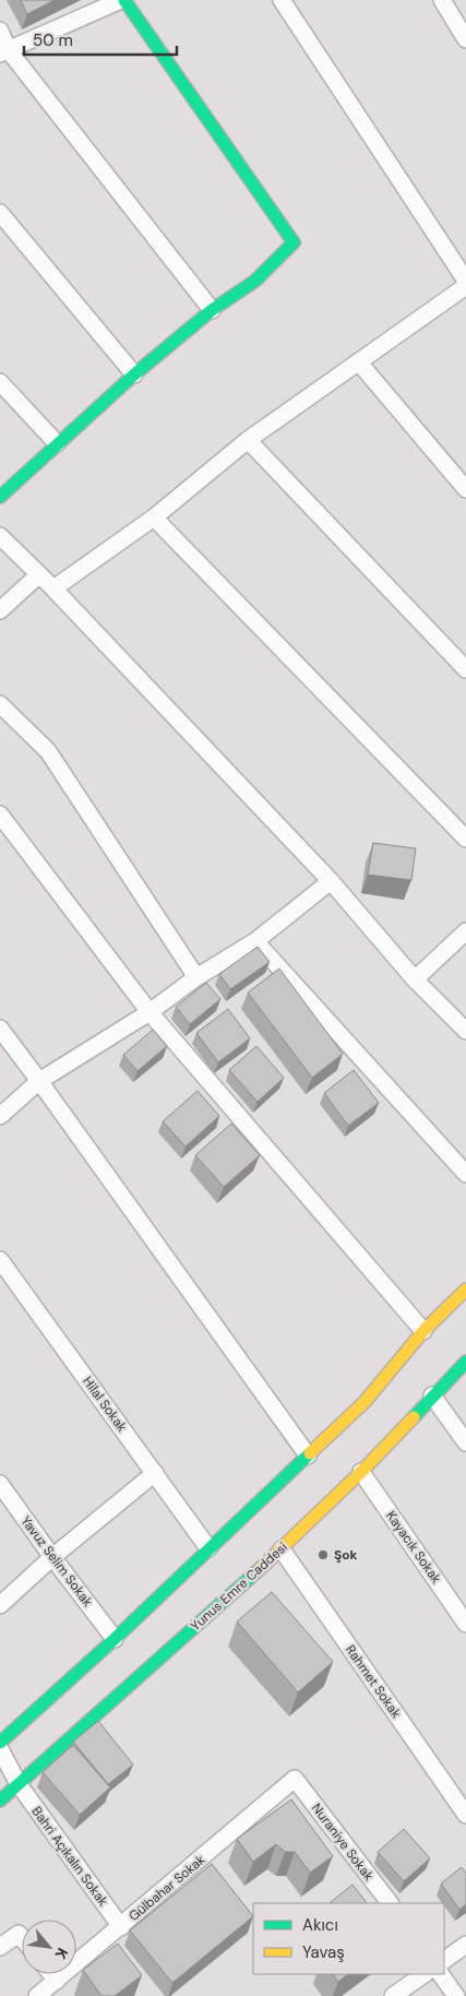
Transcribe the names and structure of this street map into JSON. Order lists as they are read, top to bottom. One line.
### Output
{"streets":{"street":["Hilal Sokak","Kayacık Sokak","Yavuz Selim Sokak","Yunus Emre Caddesi","Rahmet Sokak","Nuraniye Sokak","Bahri Açıkalın Sokak","Gülbahar Sokak"]},"crossings":[["Kayacık Sokak","Yunus Emre Caddesi"],["Yunus Emre Caddesi","Rahmet Sokak"],["Yunus Emre Caddesi","Bahri Açıkalın Sokak"],["Nuraniye Sokak","Gülbahar Sokak"],["Bahri Açıkalın Sokak","Gülbahar Sokak"]],"places":["Şok"],"legend":["Akıcı","Yavaş"],"scale_bar":"50 m","north":"bottom right"}
